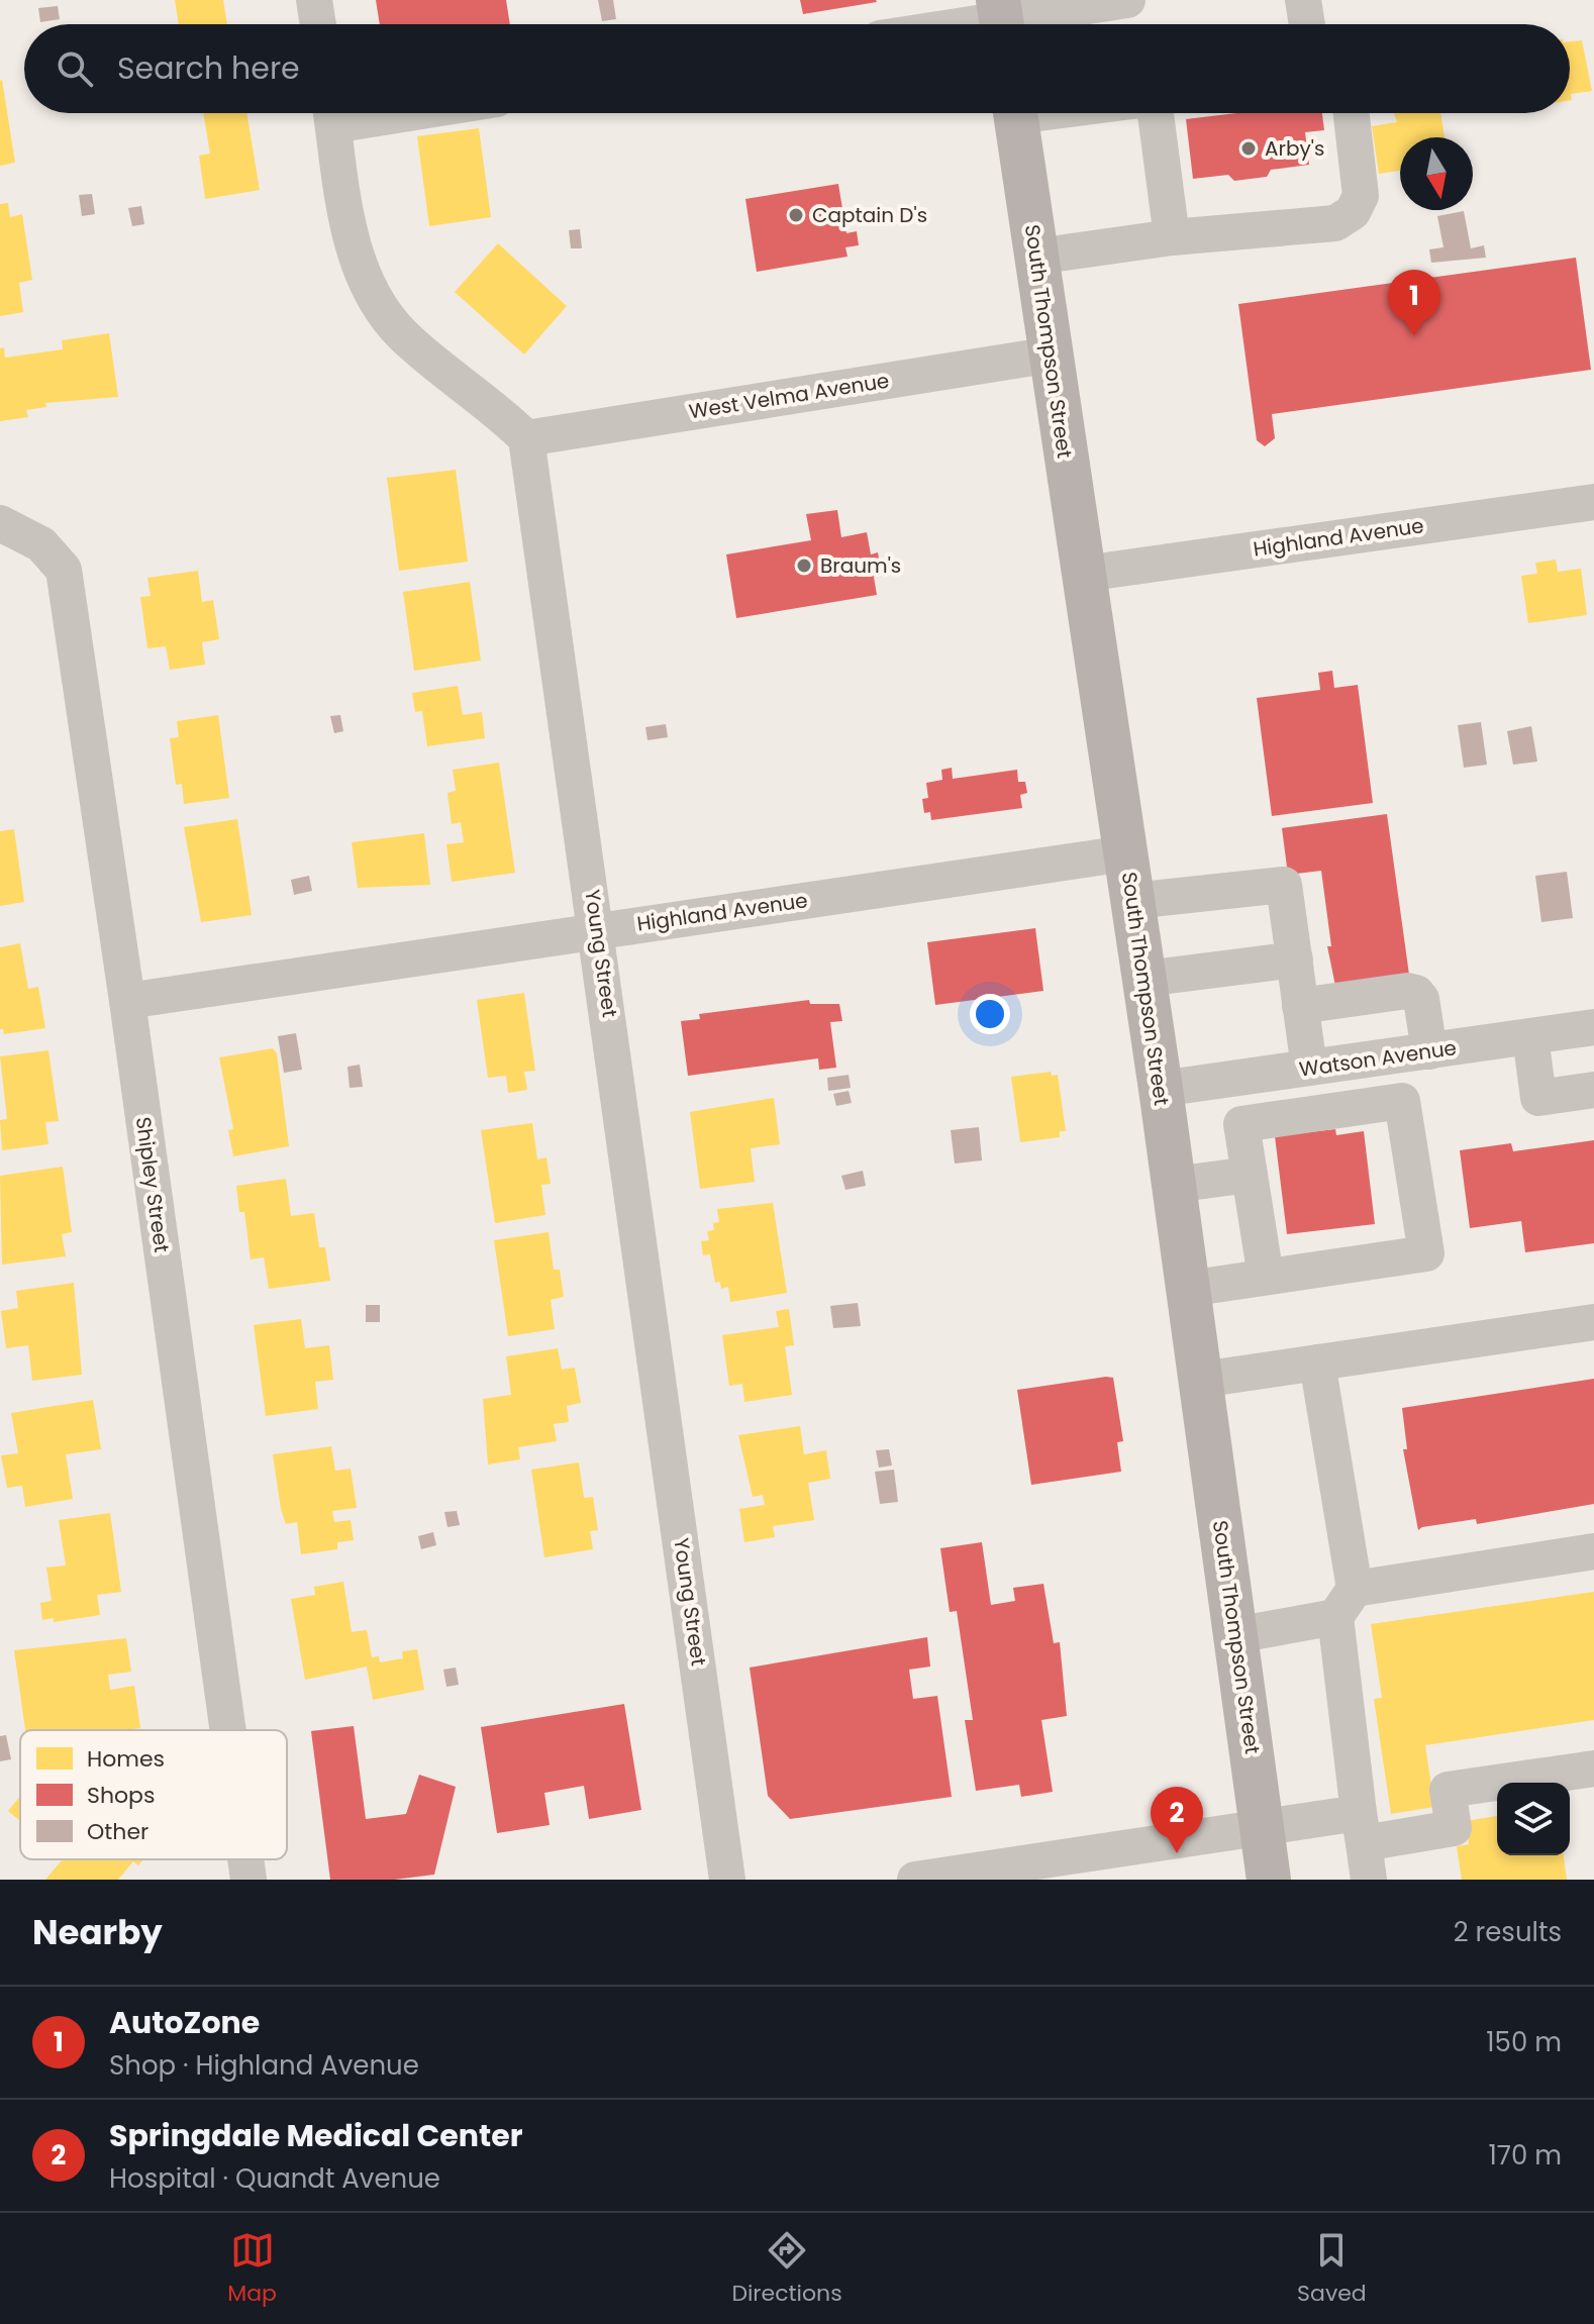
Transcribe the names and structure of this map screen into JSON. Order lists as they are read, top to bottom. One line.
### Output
{"streets":{"main road":["South Thompson Street"],"street":["West Velma Avenue","Highland Avenue","Young Street","Watson Avenue","Shipley Street"]},"crossings":[["South Thompson Street","West Velma Avenue"],["South Thompson Street","Highland Avenue"],["South Thompson Street","Watson Avenue"],["West Velma Avenue","Young Street"],["Highland Avenue","Young Street"],["Highland Avenue","Shipley Street"]],"places":["Arby's","Captain D's","Braum's"],"legend":["Homes","Shops","Other"],"north":"bottom","page":{"search":"Search here","pins":["1","2"],"heading":["Nearby","2 results"],"list":[{"mark":"1","name":"AutoZone","note":"Shop · Highland Avenue","value":"150 m"},{"mark":"2","name":"Springdale Medical Center","note":"Hospital · Quandt Avenue","value":"170 m"}],"nav":["Map","Directions","Saved"]}}
